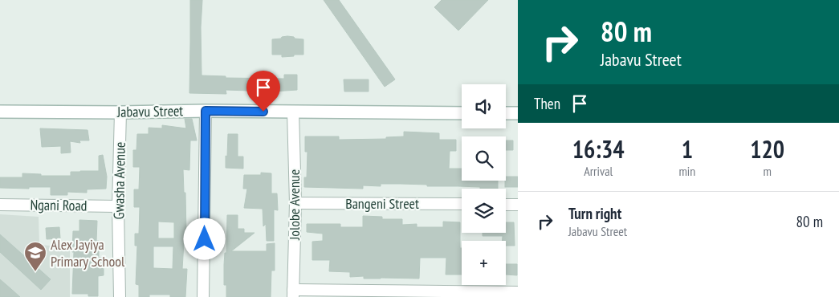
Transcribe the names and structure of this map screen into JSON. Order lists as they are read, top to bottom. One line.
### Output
{"streets":{"street":["Jabavu Street","Gwasha Avenue","Bangeni Street","Jolobe Avenue","Ngani Road"]},"crossings":[["Jabavu Street","Gwasha Avenue"],["Jabavu Street","Jolobe Avenue"],["Gwasha Avenue","Ngani Road"],["Bangeni Street","Jolobe Avenue"]],"places":{"school or university":["Alex Jayiya Primary School"]},"page":{"turn":["80 m","Jabavu Street"],"map_buttons":"+","then":"Then","eta":["16:34","Arrival","1","min","120","m"],"list":[{"name":"Turn right","note":"Jabavu Street","value":"80 m"}]}}
